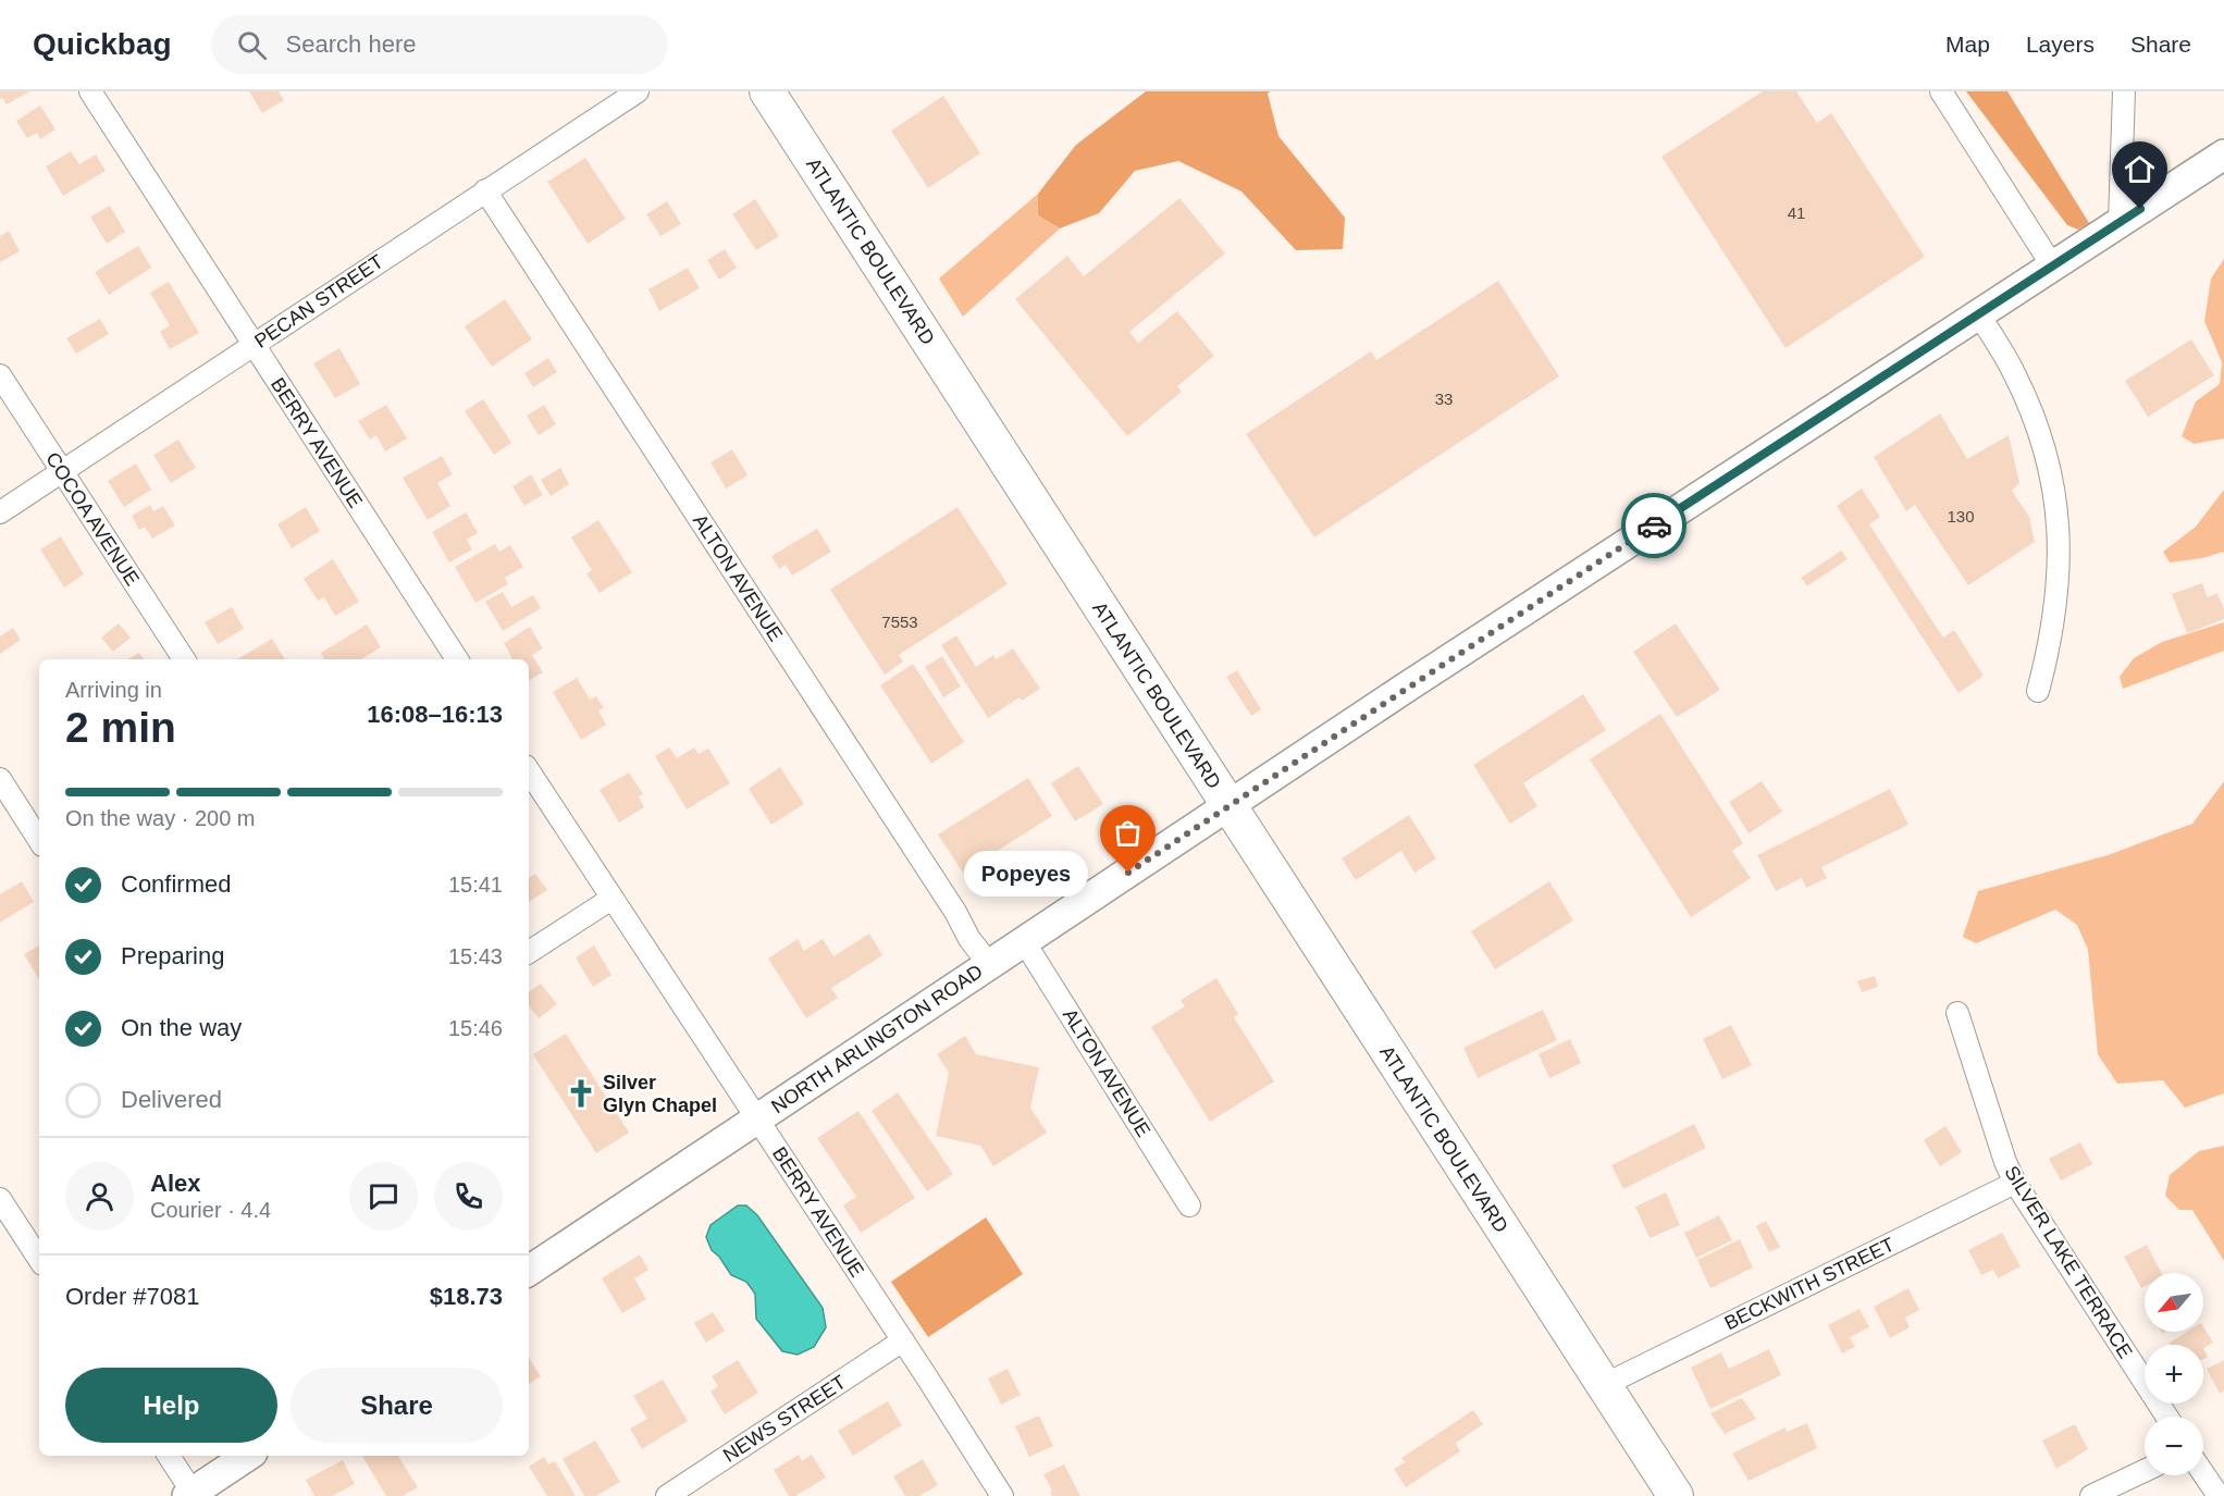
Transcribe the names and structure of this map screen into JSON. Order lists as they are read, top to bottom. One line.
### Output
{"streets":{"main road":["ATLANTIC BOULEVARD","NORTH ARLINGTON ROAD"],"street":["PECAN STREET","BERRY AVENUE","COCOA AVENUE","ALTON AVENUE","SILVER LAKE TERRACE","BECKWITH STREET","NEWS STREET"]},"crossings":[["ATLANTIC BOULEVARD","NORTH ARLINGTON ROAD"],["ATLANTIC BOULEVARD","BECKWITH STREET"],["PECAN STREET","BERRY AVENUE"],["PECAN STREET","COCOA AVENUE"],["PECAN STREET","ALTON AVENUE"],["BERRY AVENUE","NORTH ARLINGTON ROAD"],["BERRY AVENUE","NEWS STREET"],["ALTON AVENUE","NORTH ARLINGTON ROAD"],["SILVER LAKE TERRACE","BECKWITH STREET"]],"places":{"other":["Popeyes"],"church":["Silver Glyn Chapel"]},"house_numbers":["41","33","130","7553"],"north":"bottom left","page":{"header":"Quickbag","search":"Search here","nav":["Map","Layers","Share"],"heading":["2 min","Arriving in","16:08–16:13"],"panel":["Alex","Courier · 4.4","Order #7081","$18.73"],"bar":"On the way · 200 m","list":[["Confirmed","15:41"],["Preparing","15:43"],["On the way","15:46"],"Delivered"],"bubble":"Popeyes","map_buttons":["+","−"],"buttons":["Help","Share"]}}
